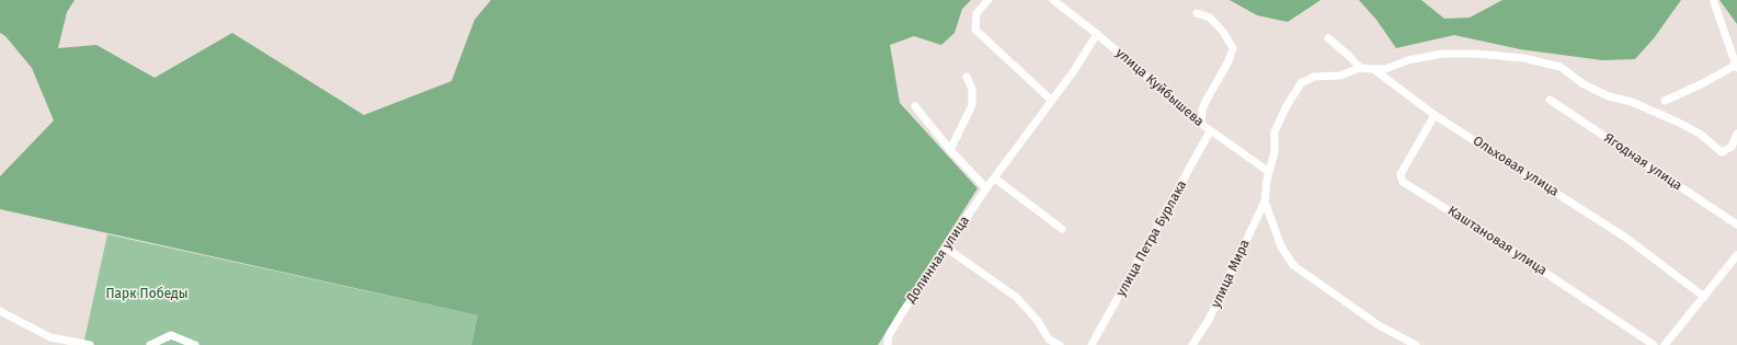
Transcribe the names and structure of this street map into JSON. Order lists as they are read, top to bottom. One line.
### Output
{"streets":{"street":["улица Куйбышева","Ягодная улица","Ольховая улица","улица Петра Бурлака","Каштановая улица","Долинная улица","улица Мира"]},"crossings":[["улица Куйбышева","улица Петра Бурлака"],["улица Куйбышева","Долинная улица"],["Ольховая улица","Каштановая улица"]],"parks":["Парк Победы"]}
